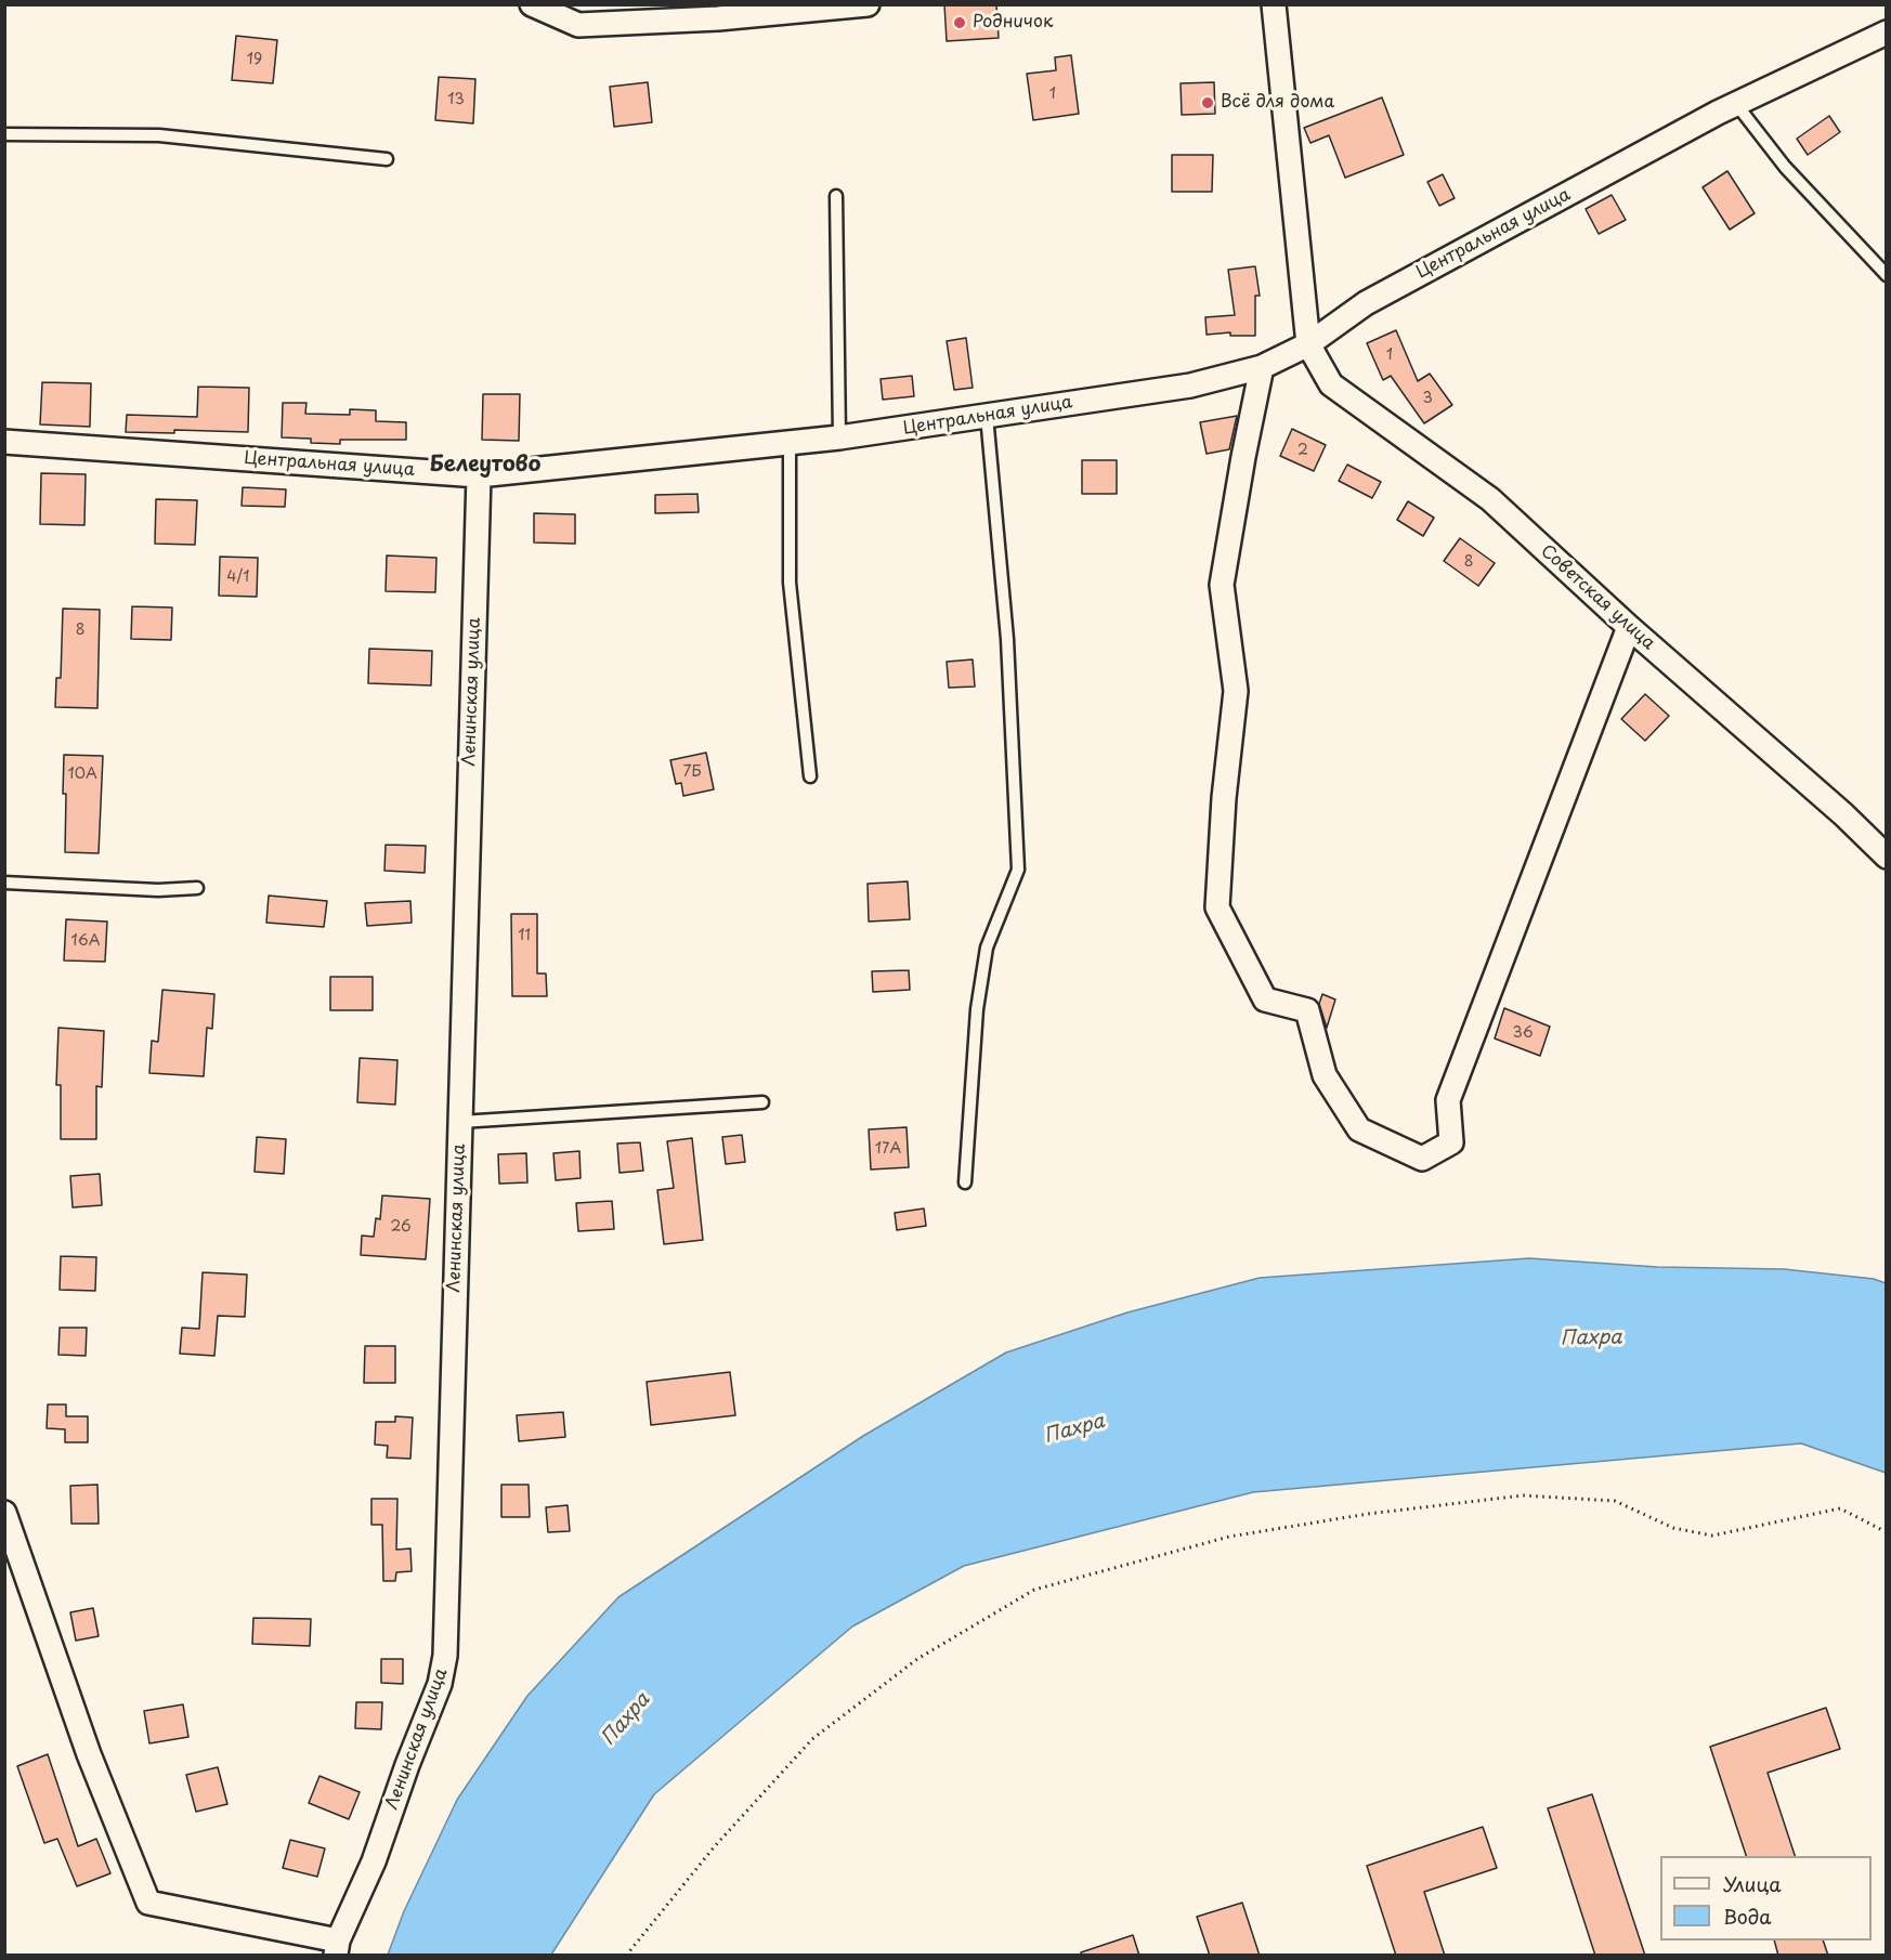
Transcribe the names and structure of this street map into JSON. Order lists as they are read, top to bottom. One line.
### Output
{"streets":{"street":["Центральная улица","Советская улица","Ленинская улица"]},"crossings":[["Центральная улица","Советская улица"],["Центральная улица","Ленинская улица"]],"districts":["Белеутово"],"water":["Пахра"],"places":["Родничок","Всё для дома"],"house_numbers":["19","1","13","1","3","2","8","4/1","8","7Б","10А","11","16А","36","17А","26"],"legend":["Улица","Вода"]}
